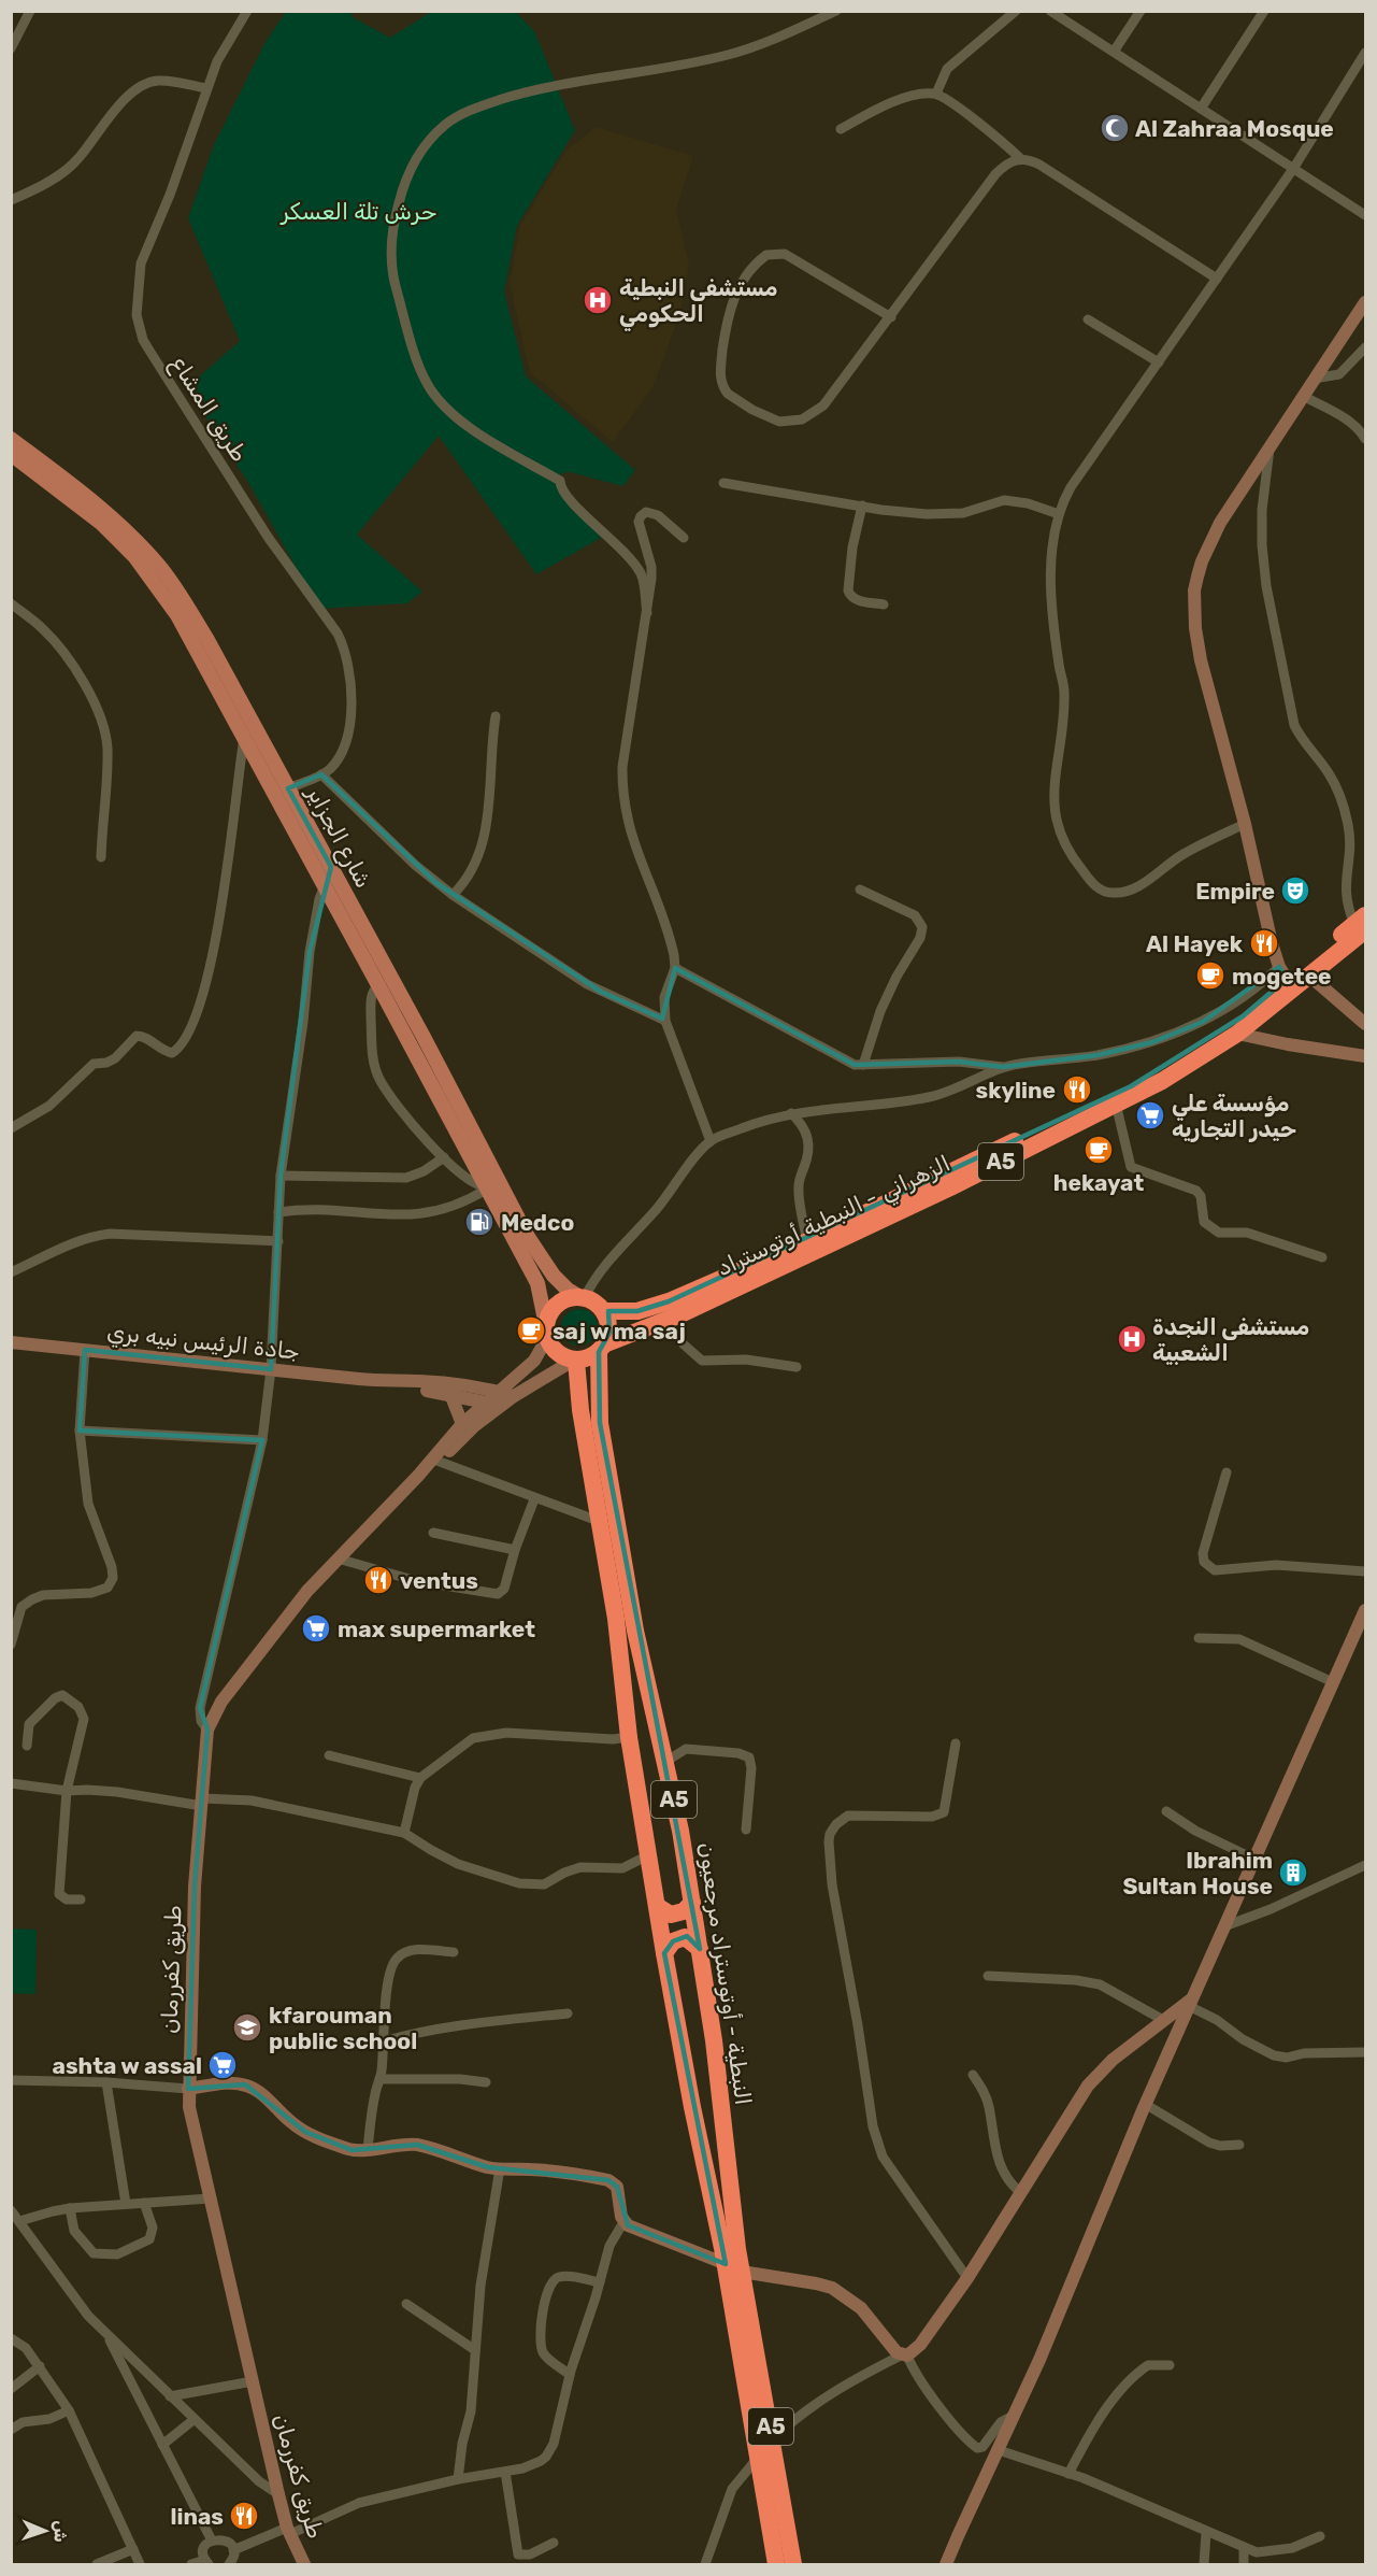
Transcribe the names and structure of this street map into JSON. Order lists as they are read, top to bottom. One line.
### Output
{"streets":{"highway":["A5","الزهراني - النبطية أوتوستراد","النبطية - أوتوستراد مرجعيون"],"main road":["شارع الجزاير"],"street":["طريق المشاع","جادة الرئيس نبيه بري","طريق كفررمان"]},"crossings":[["طريق المشاع","شارع الجزاير"],["شارع الجزاير","A5"],["شارع الجزاير","الزهراني - النبطية أوتوستراد"],["شارع الجزاير","النبطية - أوتوستراد مرجعيون"],["A5","الزهراني - النبطية أوتوستراد"],["A5","النبطية - أوتوستراد مرجعيون"],["الزهراني - النبطية أوتوستراد","النبطية - أوتوستراد مرجعيون"]],"parks":["حرش تلة العسكر"],"places":{"mosque":["Al Zahraa Mosque"],"hospital":["مستشفى النبطية الحكومي","مستشفى النجدة الشعبية"],"theatre":["Empire"],"restaurant":["Al Hayek","skyline","ventus","linas"],"cafe":["mogetee","hekayat","saj w ma saj"],"supermarket":["مؤسسة علي حيدر التجاريه","max supermarket","ashta w assal"],"fuel station":["Medco"],"building":["Ibrahim Sultan House"],"school or university":["kfarouman public school"]},"north":"right"}
